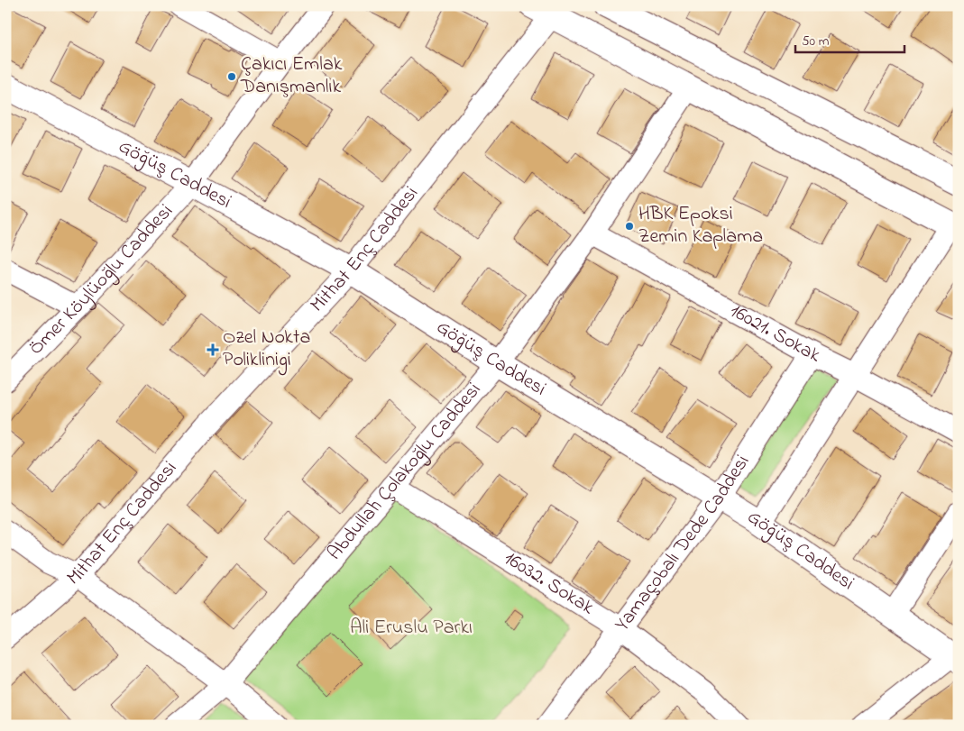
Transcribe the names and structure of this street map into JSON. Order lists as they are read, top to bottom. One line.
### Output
{"streets":{"main road":["Göğüş Caddesi"],"street":["Mithat Enç Caddesi","Ömer Köylüoğlu Caddesi","16021. Sokak","Abdullah Çolakoğlu Caddesi","Yamaçobalı Dede Caddesi","16032. Sokak"]},"crossings":[["Göğüş Caddesi","Mithat Enç Caddesi"],["Göğüş Caddesi","Ömer Köylüoğlu Caddesi"],["Göğüş Caddesi","Abdullah Çolakoğlu Caddesi"],["Göğüş Caddesi","Yamaçobalı Dede Caddesi"],["16021. Sokak","Abdullah Çolakoğlu Caddesi"],["16021. Sokak","Yamaçobalı Dede Caddesi"],["Abdullah Çolakoğlu Caddesi","16032. Sokak"],["Yamaçobalı Dede Caddesi","16032. Sokak"]],"parks":["Ali Eruslu Parkı"],"places":{"other":["Çakıcı Emlak Danışmanlık","HBK Epoksi Zemin Kaplama"],"health":["Ozel Nokta Poliklinigi"]},"scale_bar":"50 m"}
